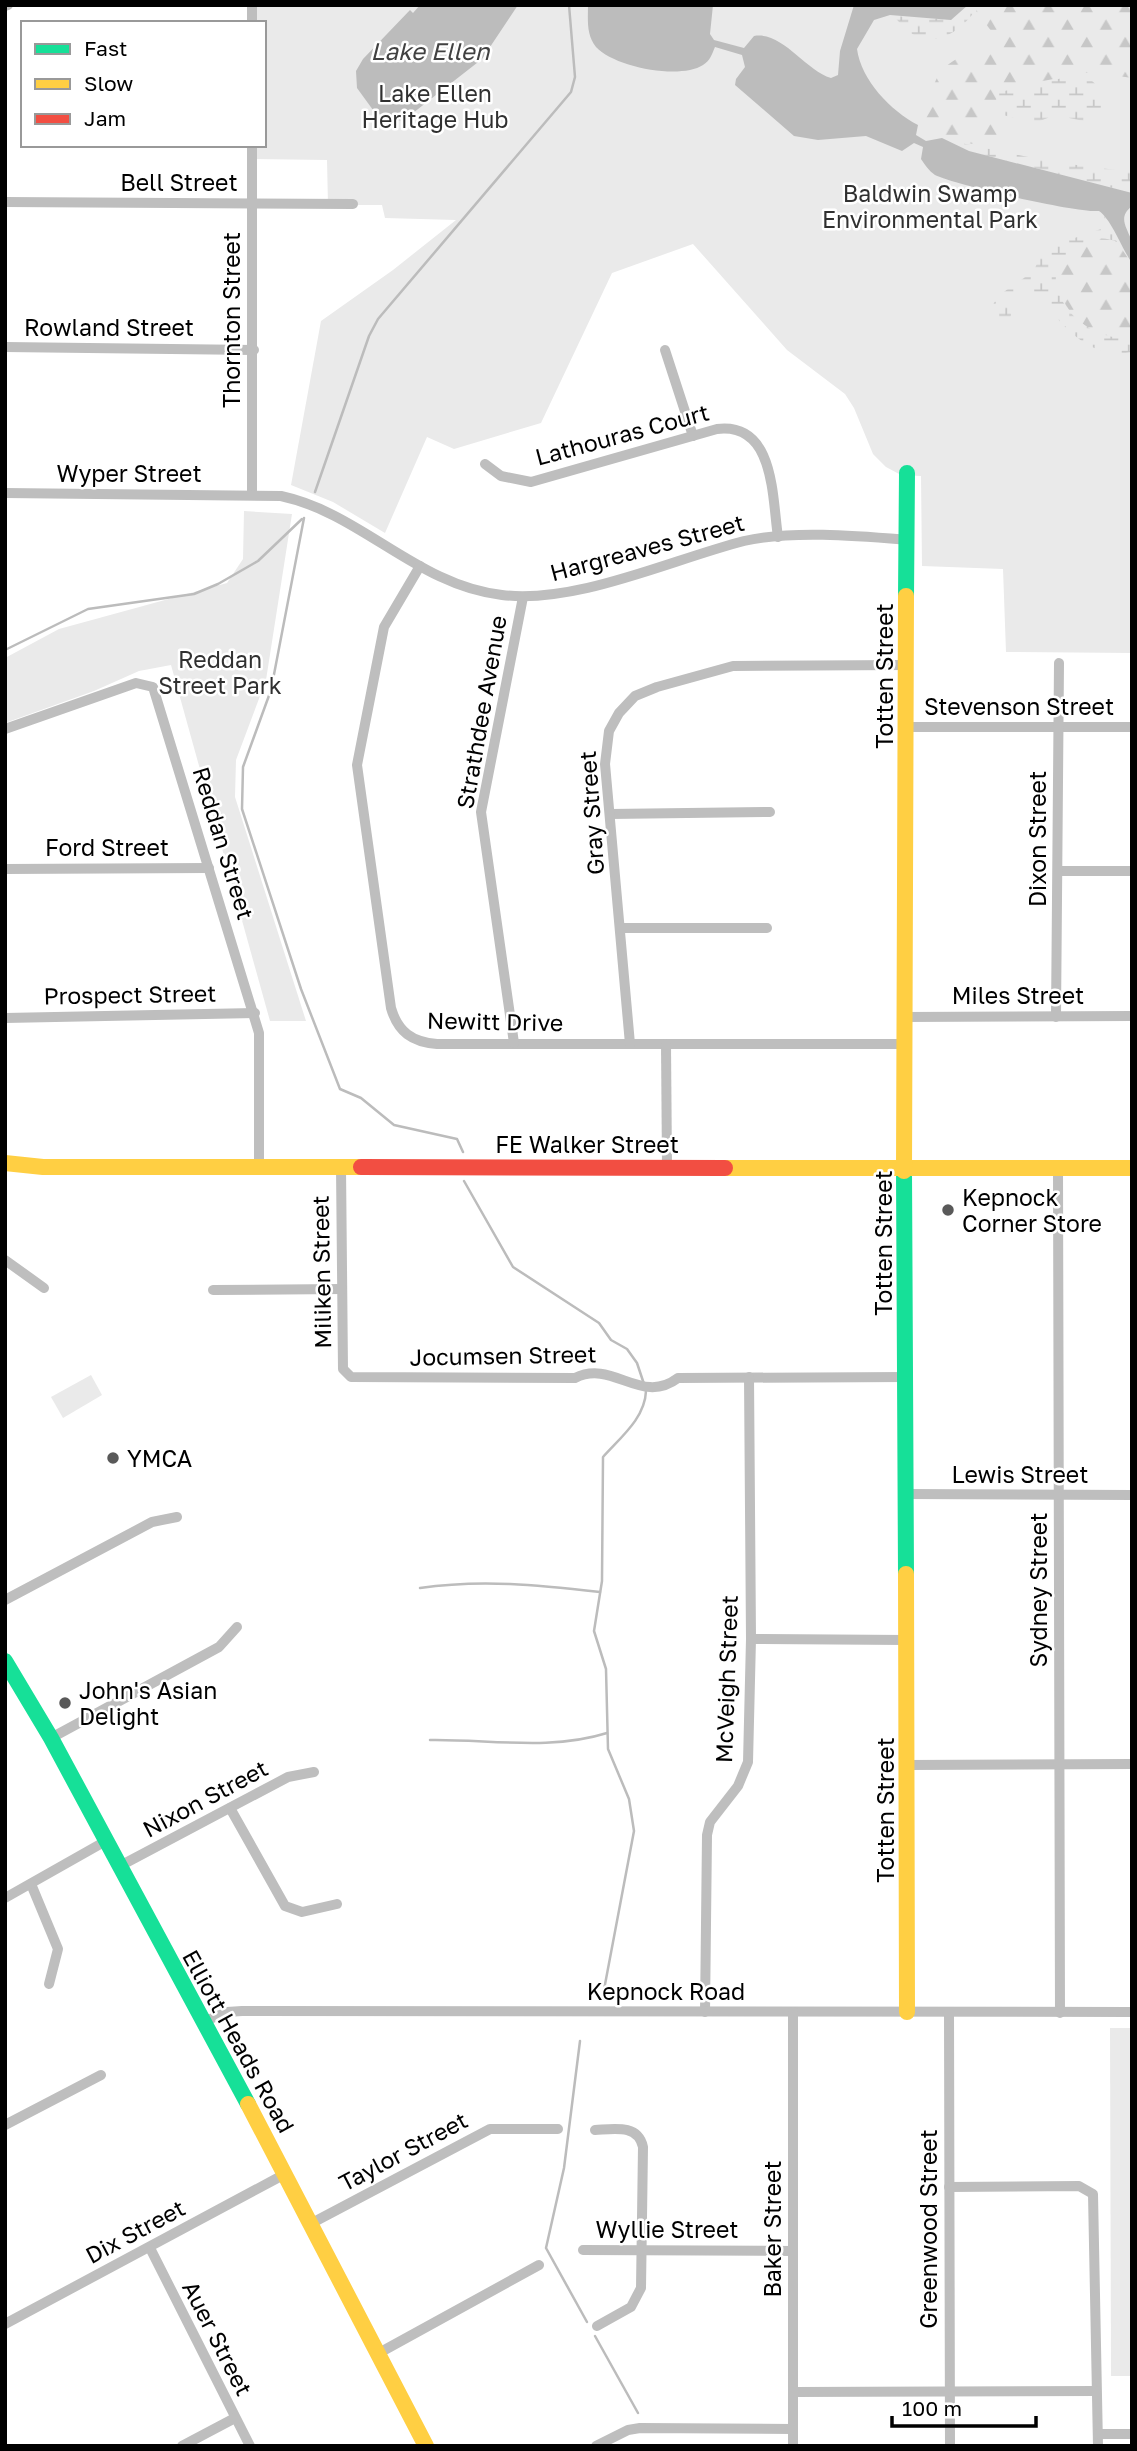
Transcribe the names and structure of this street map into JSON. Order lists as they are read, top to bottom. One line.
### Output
{"streets":{"street":["Bell Street","Thornton Street","Rowland Street","Lathouras Court","Wyper Street","Hargreaves Street","Totten Street","Stevenson Street","Strathdee Avenue","Gray Street","Dixon Street","Reddan Street","Ford Street","Prospect Street","Miles Street","Newitt Drive","FE Walker Street","Miliken Street","Jocumsen Street","Lewis Street","Sydney Street","McVeigh Street","Nixon Street","Kepnock Road","Elliott Heads Road","Taylor Street","Wyllie Street","Baker Street","Greenwood Street","Dix Street","Auer Street"]},"crossings":[["Bell Street","Thornton Street"],["Thornton Street","Rowland Street"],["Thornton Street","Wyper Street"],["Thornton Street","Hargreaves Street"],["Lathouras Court","Hargreaves Street"],["Wyper Street","Hargreaves Street"],["Hargreaves Street","Totten Street"],["Hargreaves Street","Strathdee Avenue"],["Hargreaves Street","Newitt Drive"],["Totten Street","Stevenson Street"],["Totten Street","Gray Street"],["Totten Street","Miles Street"],["Totten Street","Newitt Drive"],["Totten Street","FE Walker Street"],["Totten Street","Jocumsen Street"],["Totten Street","Lewis Street"],["Totten Street","Kepnock Road"],["Stevenson Street","Dixon Street"],["Strathdee Avenue","Newitt Drive"],["Gray Street","Newitt Drive"],["Dixon Street","Miles Street"],["Reddan Street","Ford Street"],["Reddan Street","Prospect Street"],["Reddan Street","FE Walker Street"],["FE Walker Street","Miliken Street"],["FE Walker Street","Sydney Street"],["Miliken Street","Jocumsen Street"],["Jocumsen Street","McVeigh Street"],["Lewis Street","Sydney Street"],["Sydney Street","Kepnock Road"],["McVeigh Street","Kepnock Road"],["Nixon Street","Elliott Heads Road"],["Kepnock Road","Elliott Heads Road"],["Kepnock Road","Baker Street"],["Kepnock Road","Greenwood Street"],["Elliott Heads Road","Taylor Street"],["Elliott Heads Road","Dix Street"],["Wyllie Street","Baker Street"],["Dix Street","Auer Street"]],"water":["Lake Ellen"],"parks":["Lake Ellen Heritage Hub","Baldwin Swamp Environmental Park","Reddan Street Park"],"places":["Kepnock Corner Store","YMCA","John's Asian Delight"],"legend":["Fast","Slow","Jam"],"scale_bar":"100 m"}
